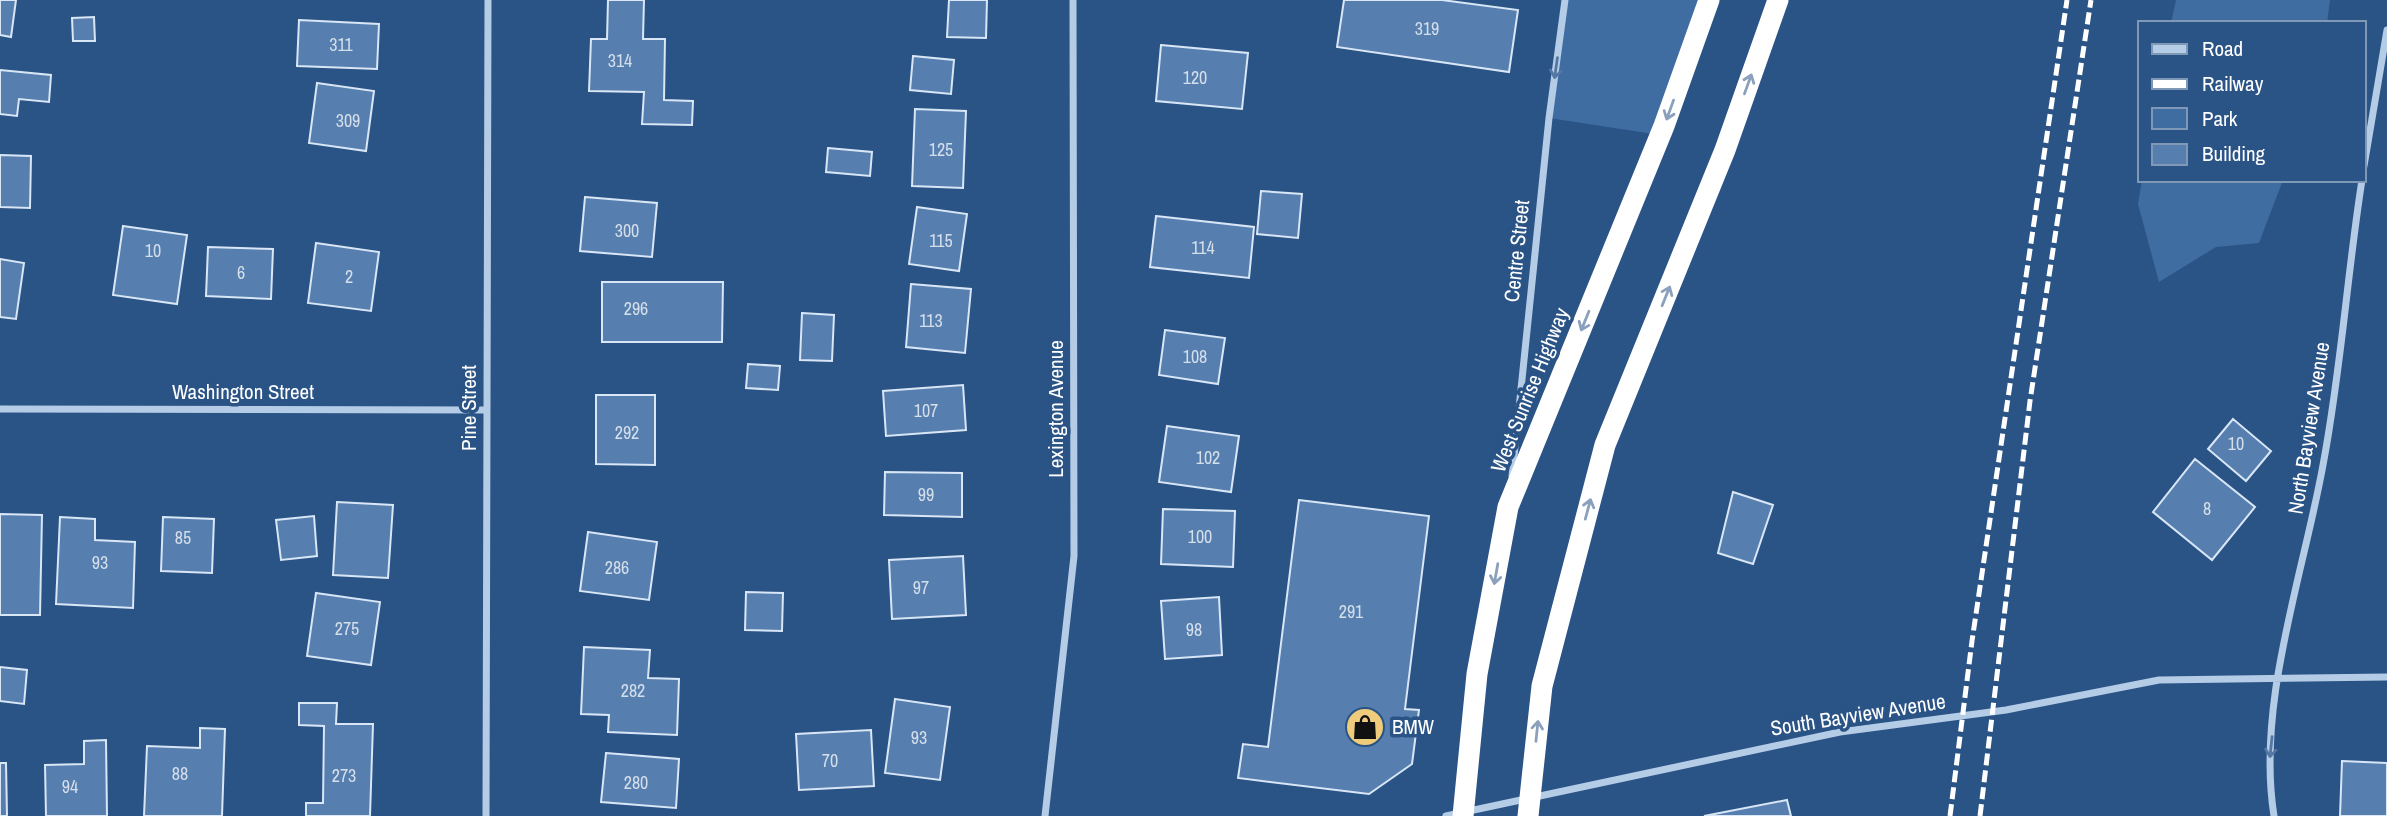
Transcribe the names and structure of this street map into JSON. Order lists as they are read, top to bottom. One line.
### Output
{"streets":{"highway":["West Sunrise Highway"],"street":["Centre Street","Washington Street","Pine Street","Lexington Avenue","North Bayview Avenue","South Bayview Avenue"]},"crossings":[["Centre Street","West Sunrise Highway"],["West Sunrise Highway","South Bayview Avenue"],["Washington Street","Pine Street"],["North Bayview Avenue","South Bayview Avenue"]],"one_way":["Centre Street"],"places":{"shop":["BMW"]},"house_numbers":["319","311","314","120","309","125","300","115","114","10","6","2","296","113","108","107","292","10","102","99","8","100","85","93","286","97","291","275","98","282","93","70","88","273","280","94"],"legend":["Road","Railway","Park","Building"]}
